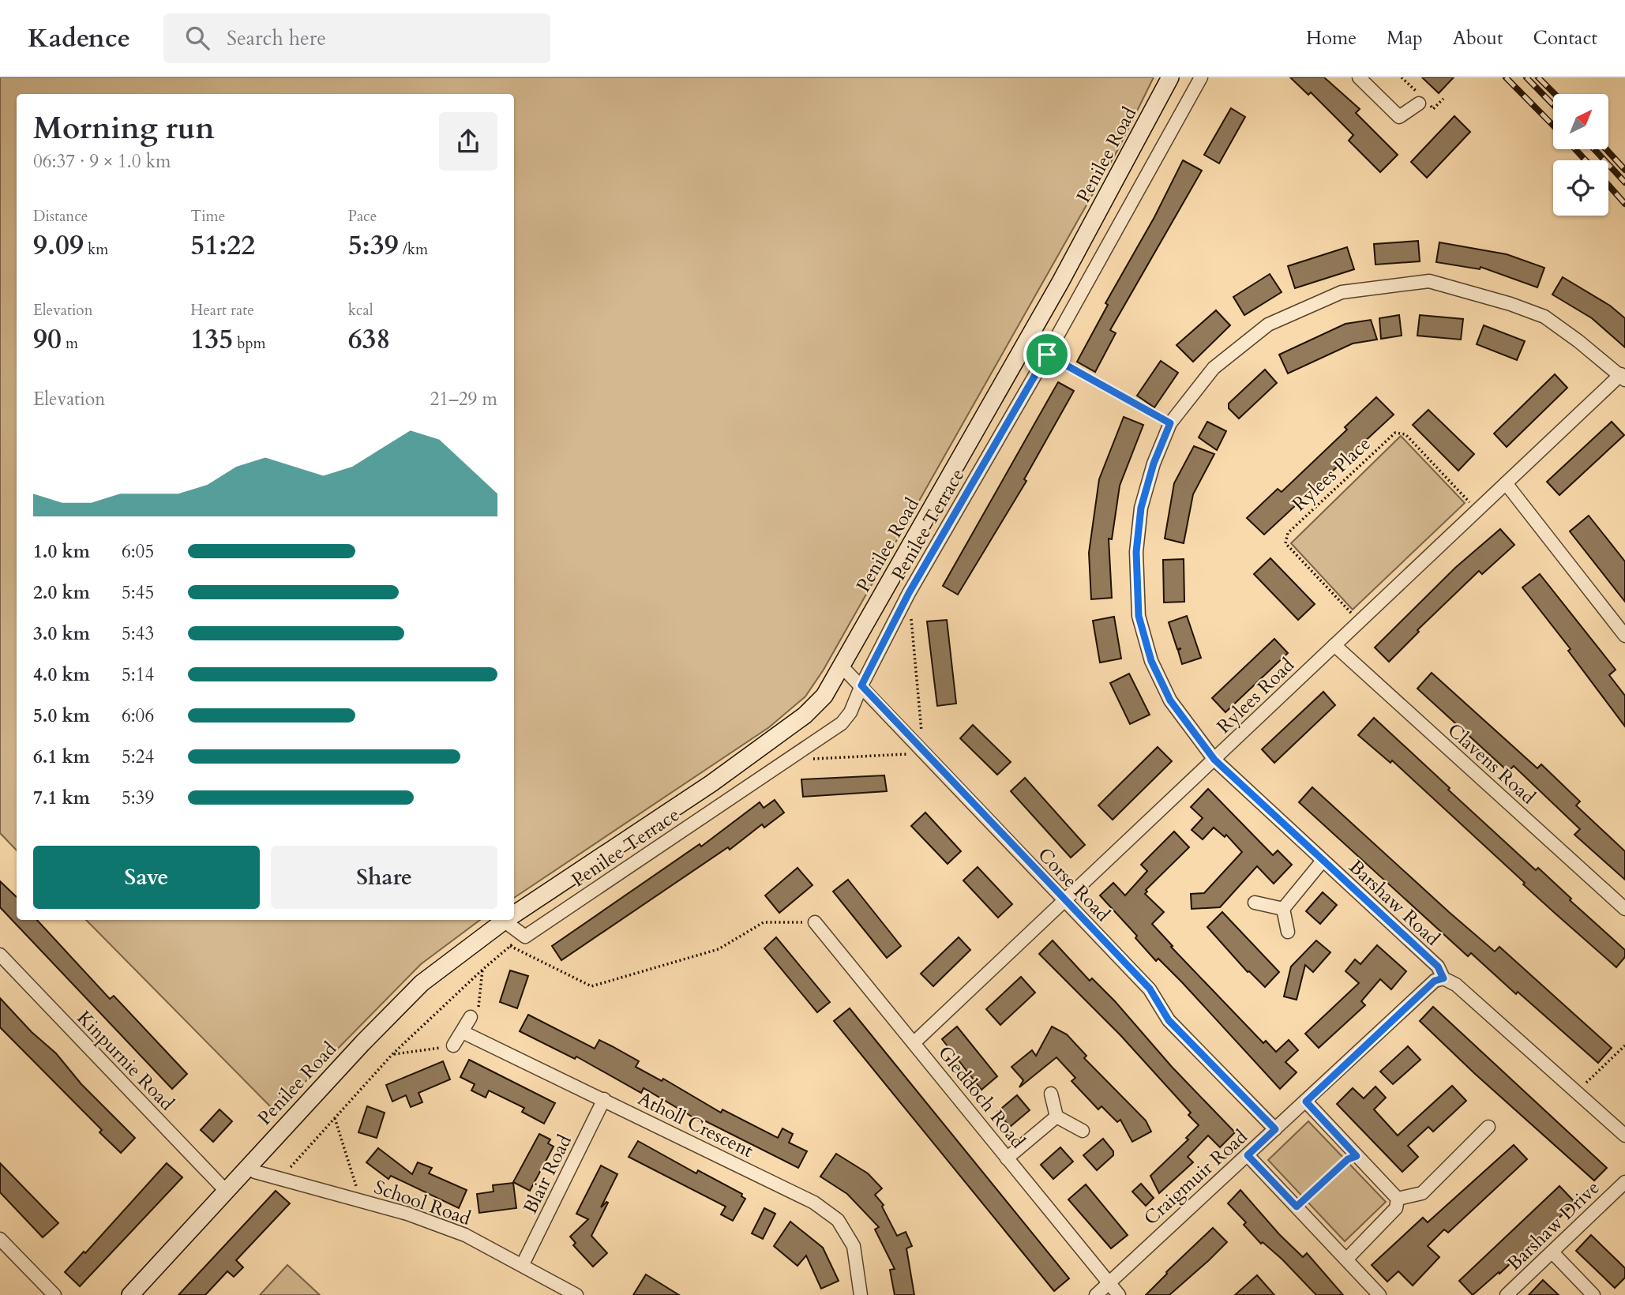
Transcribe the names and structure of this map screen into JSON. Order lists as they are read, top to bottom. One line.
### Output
{"streets":{"street":["Penilee Road","Penilee Terrace","Rylees Road","Clavens Road","Corse Road","Barshaw Road","Kinpurnie Road","Gleddoch Road","Atholl Crescent","Blair Road","Craigmuir Road","School Road","Barshaw Drive"],"path":["Rylees Place"]},"crossings":[["Penilee Road","Corse Road"],["Penilee Road","Kinpurnie Road"],["Penilee Road","School Road"],["Rylees Place","Rylees Road"],["Penilee Terrace","Corse Road"],["Rylees Road","Clavens Road"],["Rylees Road","Corse Road"],["Rylees Road","Barshaw Road"],["Rylees Road","Gleddoch Road"],["Corse Road","Craigmuir Road"],["Barshaw Road","Craigmuir Road"],["Gleddoch Road","Craigmuir Road"],["Atholl Crescent","Blair Road"],["Blair Road","School Road"]],"north":"top right","page":{"header":"Kadence","search":"Search here","nav":["Home","Map","About","Contact"],"heading":["Morning run","06:37 · 9 × 1.0 km"],"stats":[["Distance","9.09 km"],["Time","51:22"],["Pace","5:39 /km"],["Elevation","90 m"],["Heart rate","135 bpm"],["kcal","638"]],"chart":["Elevation","21–29 m"],"list":[{"name":"1.0 km","note":"6:05"},{"name":"2.0 km","note":"5:45"},{"name":"3.0 km","note":"5:43"},{"name":"4.0 km","note":"5:14"},{"name":"5.0 km","note":"6:06"},{"name":"6.1 km","note":"5:24"},{"name":"7.1 km","note":"5:39"}],"buttons":["Save","Share"]}}
